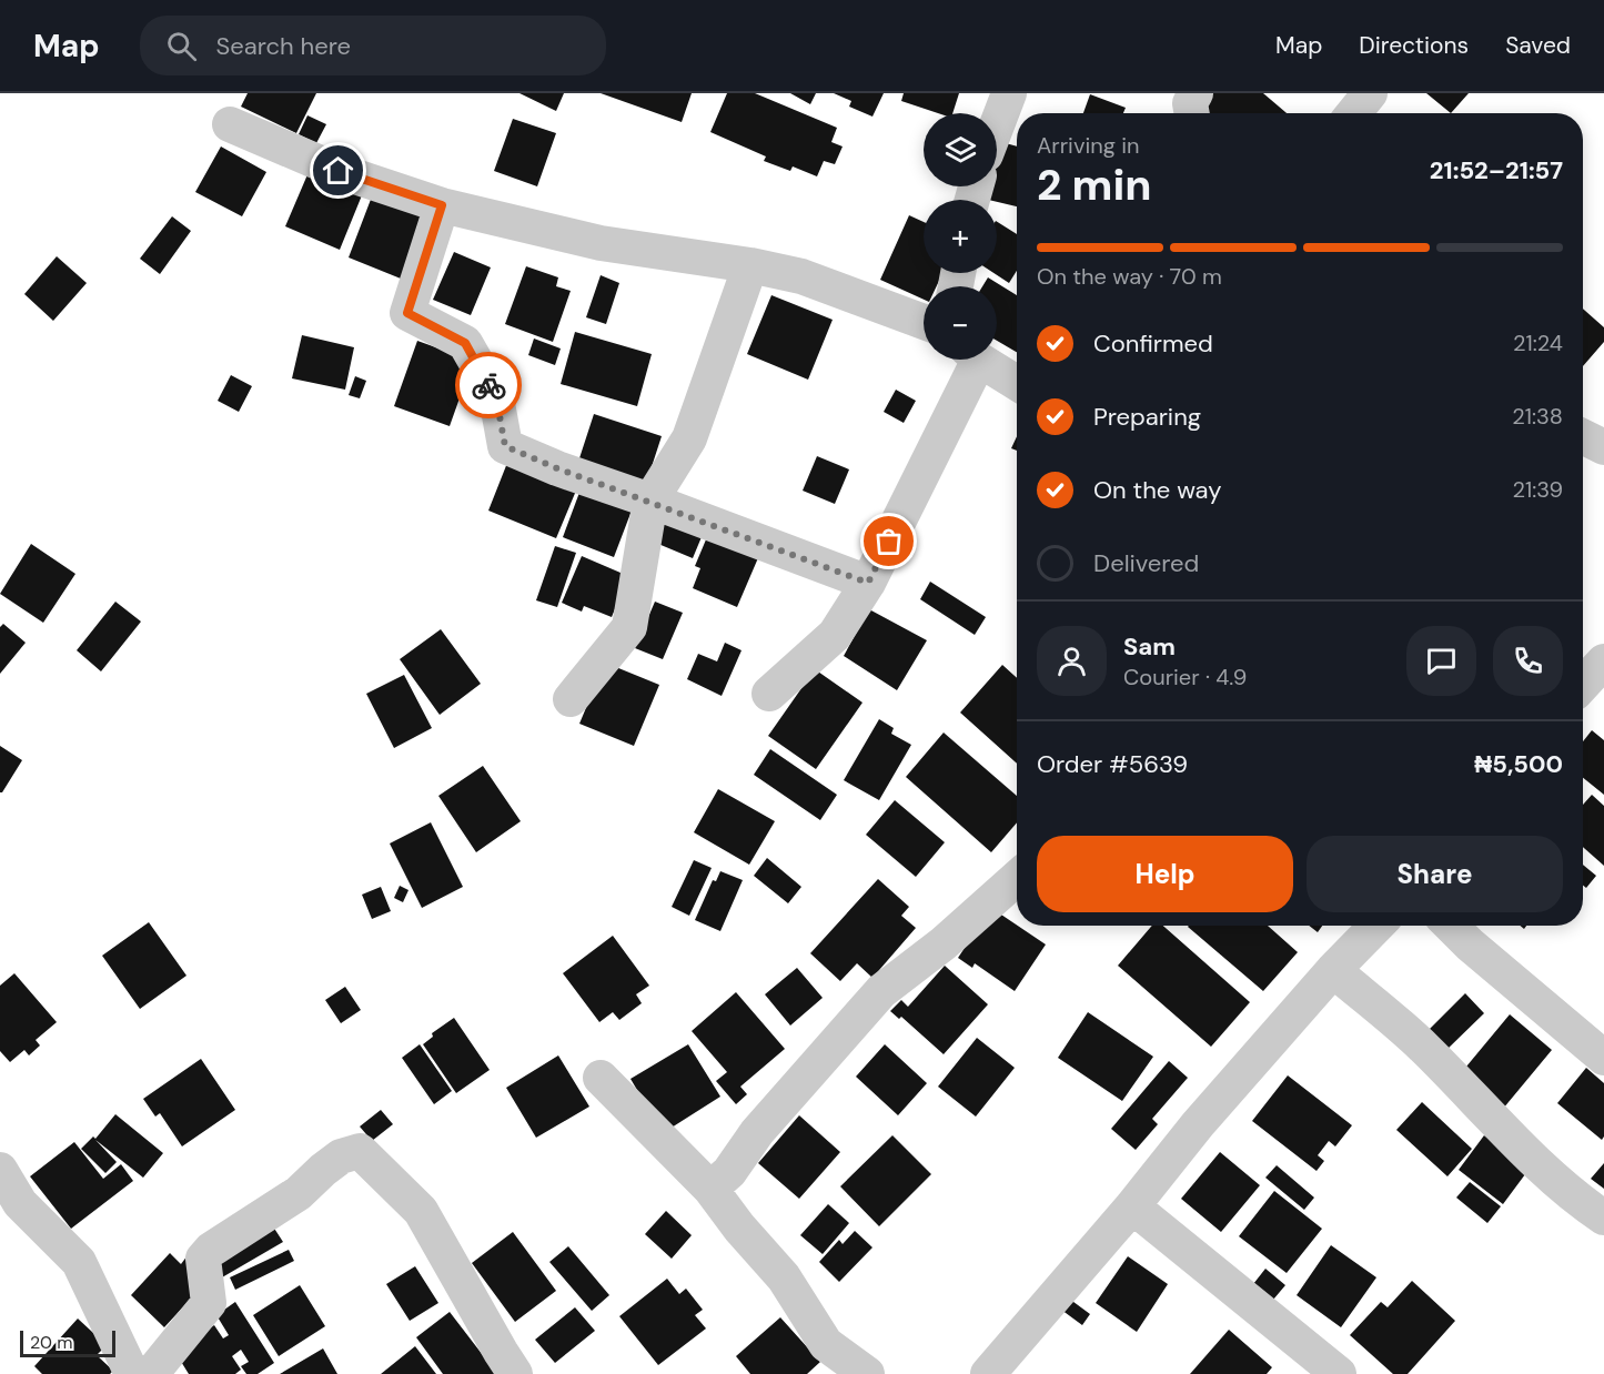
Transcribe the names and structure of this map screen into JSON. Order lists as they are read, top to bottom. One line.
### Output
{"scale_bar":"20 m","page":{"header":"Map","search":"Search here","nav":["Map","Directions","Saved"],"map_buttons":["+","−"],"heading":["2 min","Arriving in","21:52–21:57"],"panel":["Sam","Courier · 4.9","Order #5639","₦5,500"],"bar":"On the way · 70 m","list":[["Confirmed","21:24"],["Preparing","21:38"],["On the way","21:39"],"Delivered"],"buttons":["Help","Share"],"scale":"20 m"}}
